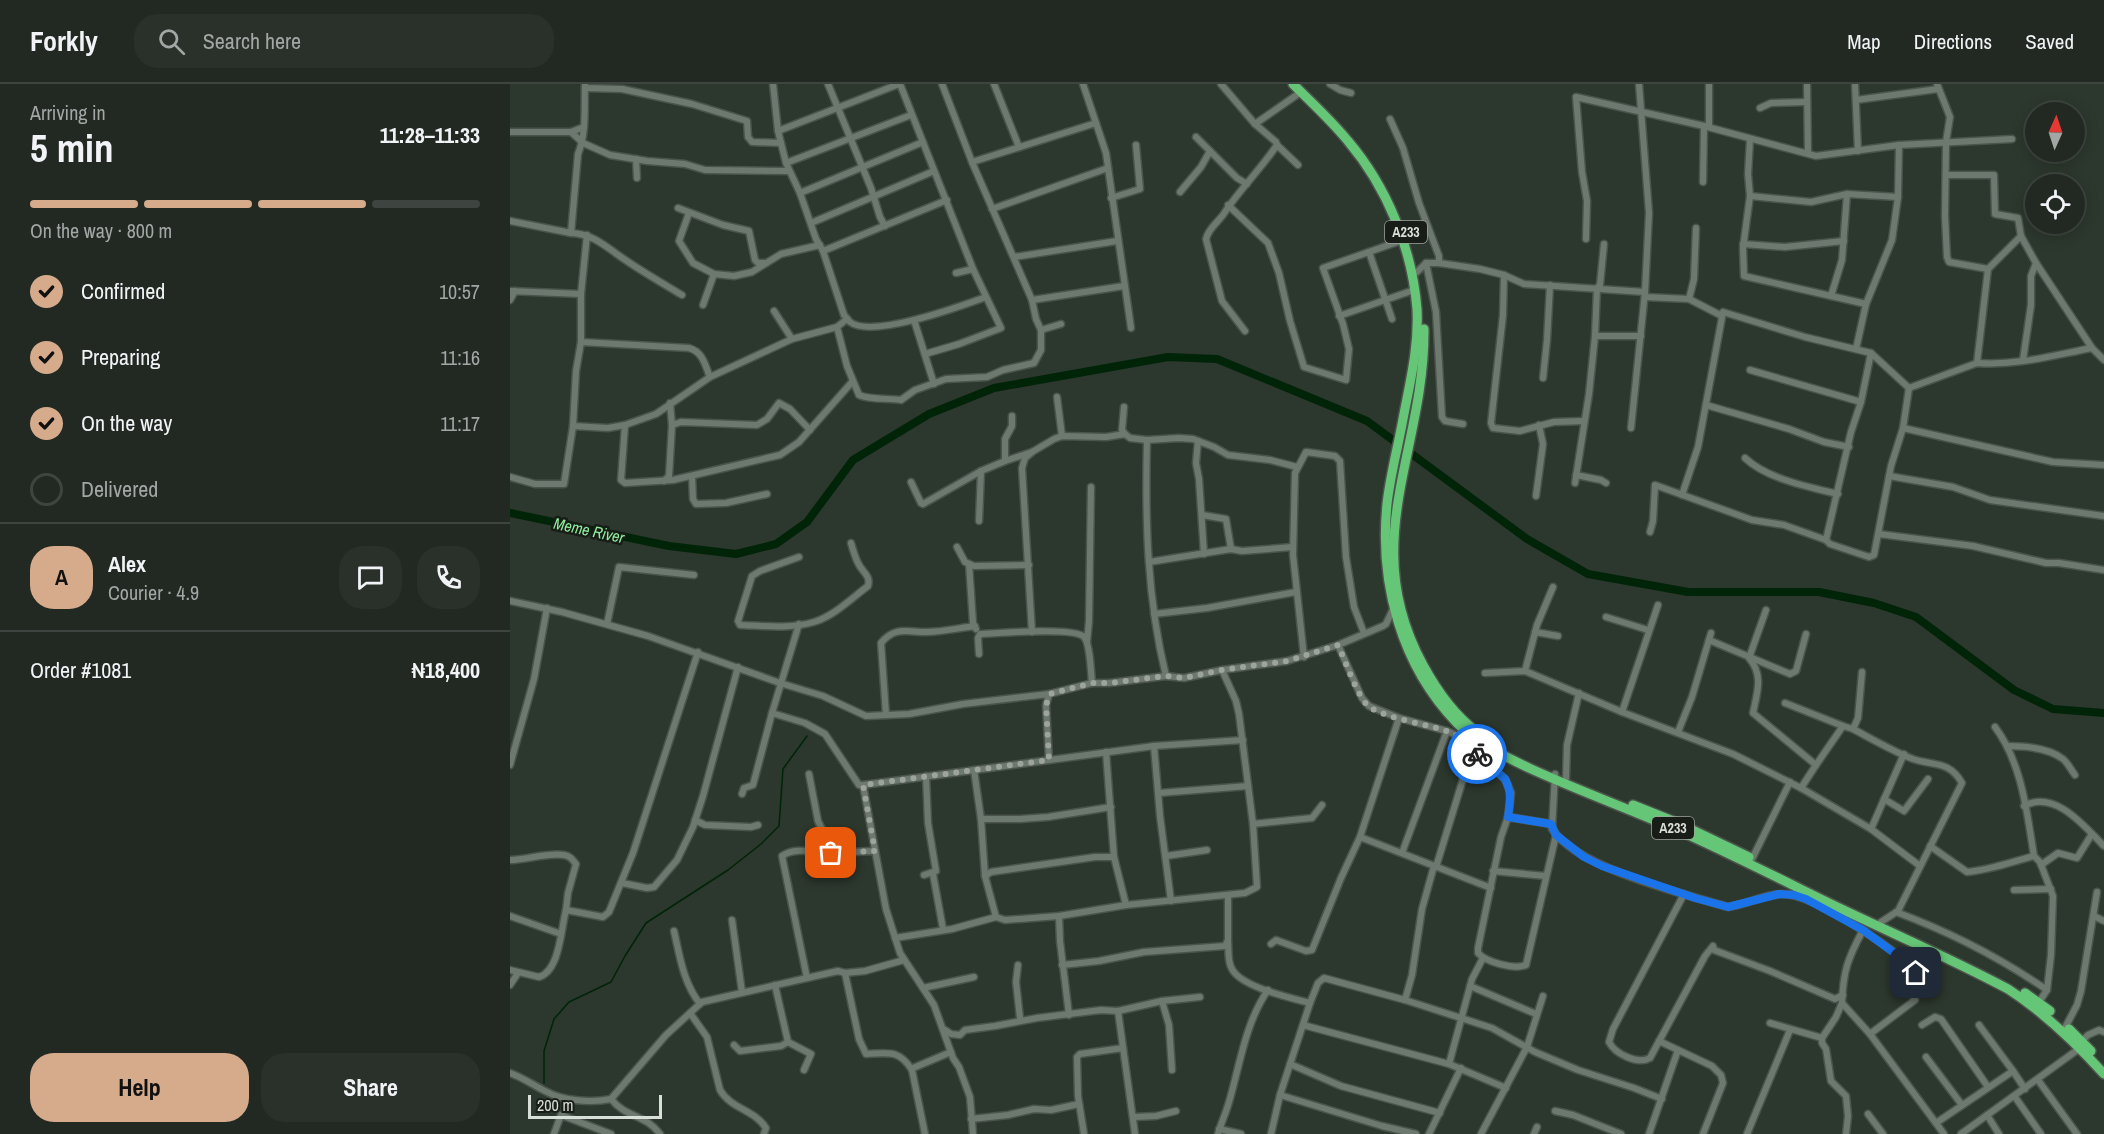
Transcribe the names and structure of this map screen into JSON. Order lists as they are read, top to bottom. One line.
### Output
{"streets":{"highway":["A233"]},"water":["Meme River"],"scale_bar":"200 m","north":"top","page":{"header":"Forkly","search":"Search here","nav":["Map","Directions","Saved"],"heading":["5 min","Arriving in","11:28–11:33"],"panel":["Alex","Courier · 4.9","Order #1081","₦18,400"],"bar":"On the way · 800 m","list":[["Confirmed","10:57"],["Preparing","11:16"],["On the way","11:17"],"Delivered"],"round":"A","buttons":["Help","Share"],"scale":"200 m"}}
